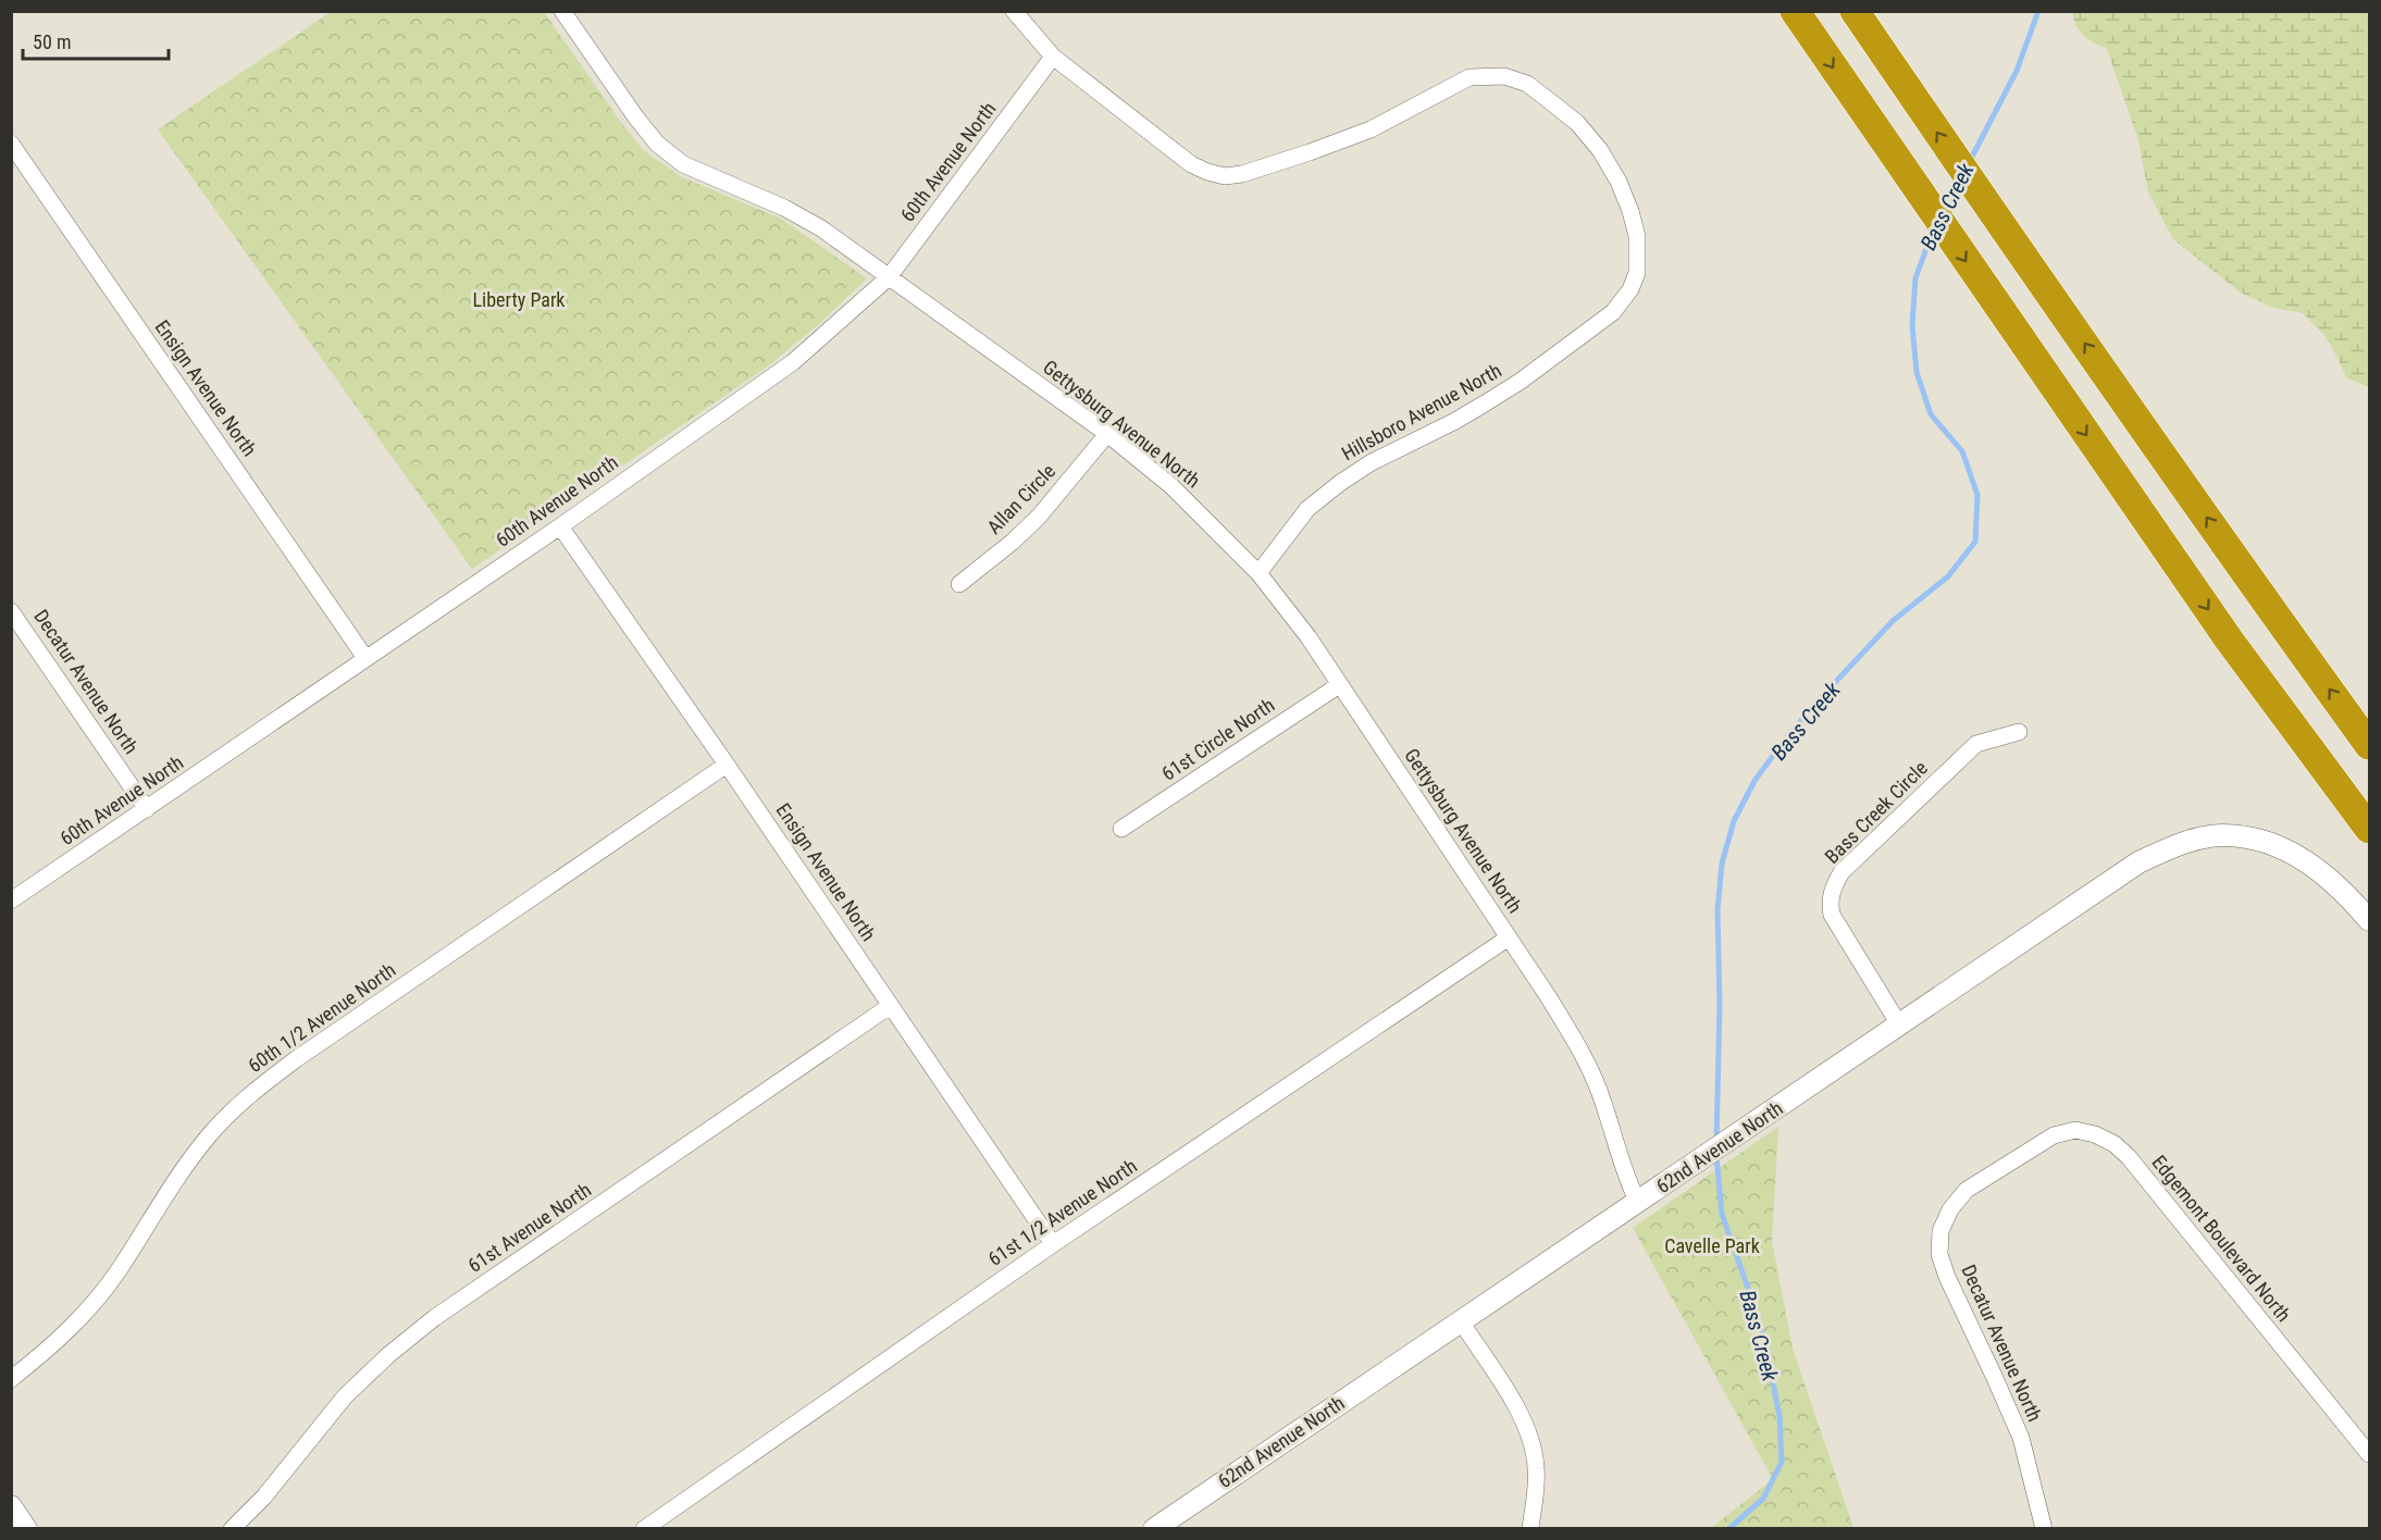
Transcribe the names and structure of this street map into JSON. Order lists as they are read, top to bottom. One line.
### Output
{"streets":{"street":["60th Avenue North","Ensign Avenue North","Hillsboro Avenue North","Gettysburg Avenue North","Allan Circle","Decatur Avenue North","61st Circle North","Bass Creek Circle","60th 1/2 Avenue North","62nd Avenue North","61st 1/2 Avenue North","61st Avenue North","Edgemont Boulevard North"]},"crossings":[["60th Avenue North","Ensign Avenue North"],["60th Avenue North","Hillsboro Avenue North"],["60th Avenue North","Gettysburg Avenue North"],["60th Avenue North","Decatur Avenue North"],["Ensign Avenue North","60th 1/2 Avenue North"],["Ensign Avenue North","61st 1/2 Avenue North"],["Ensign Avenue North","61st Avenue North"],["Hillsboro Avenue North","Gettysburg Avenue North"],["Gettysburg Avenue North","Allan Circle"],["Gettysburg Avenue North","61st Circle North"],["Gettysburg Avenue North","62nd Avenue North"],["Gettysburg Avenue North","61st 1/2 Avenue North"],["Decatur Avenue North","Edgemont Boulevard North"],["Bass Creek Circle","62nd Avenue North"]],"water":["Bass Creek"],"parks":["Liberty Park","Cavelle Park"],"scale_bar":"50 m"}
